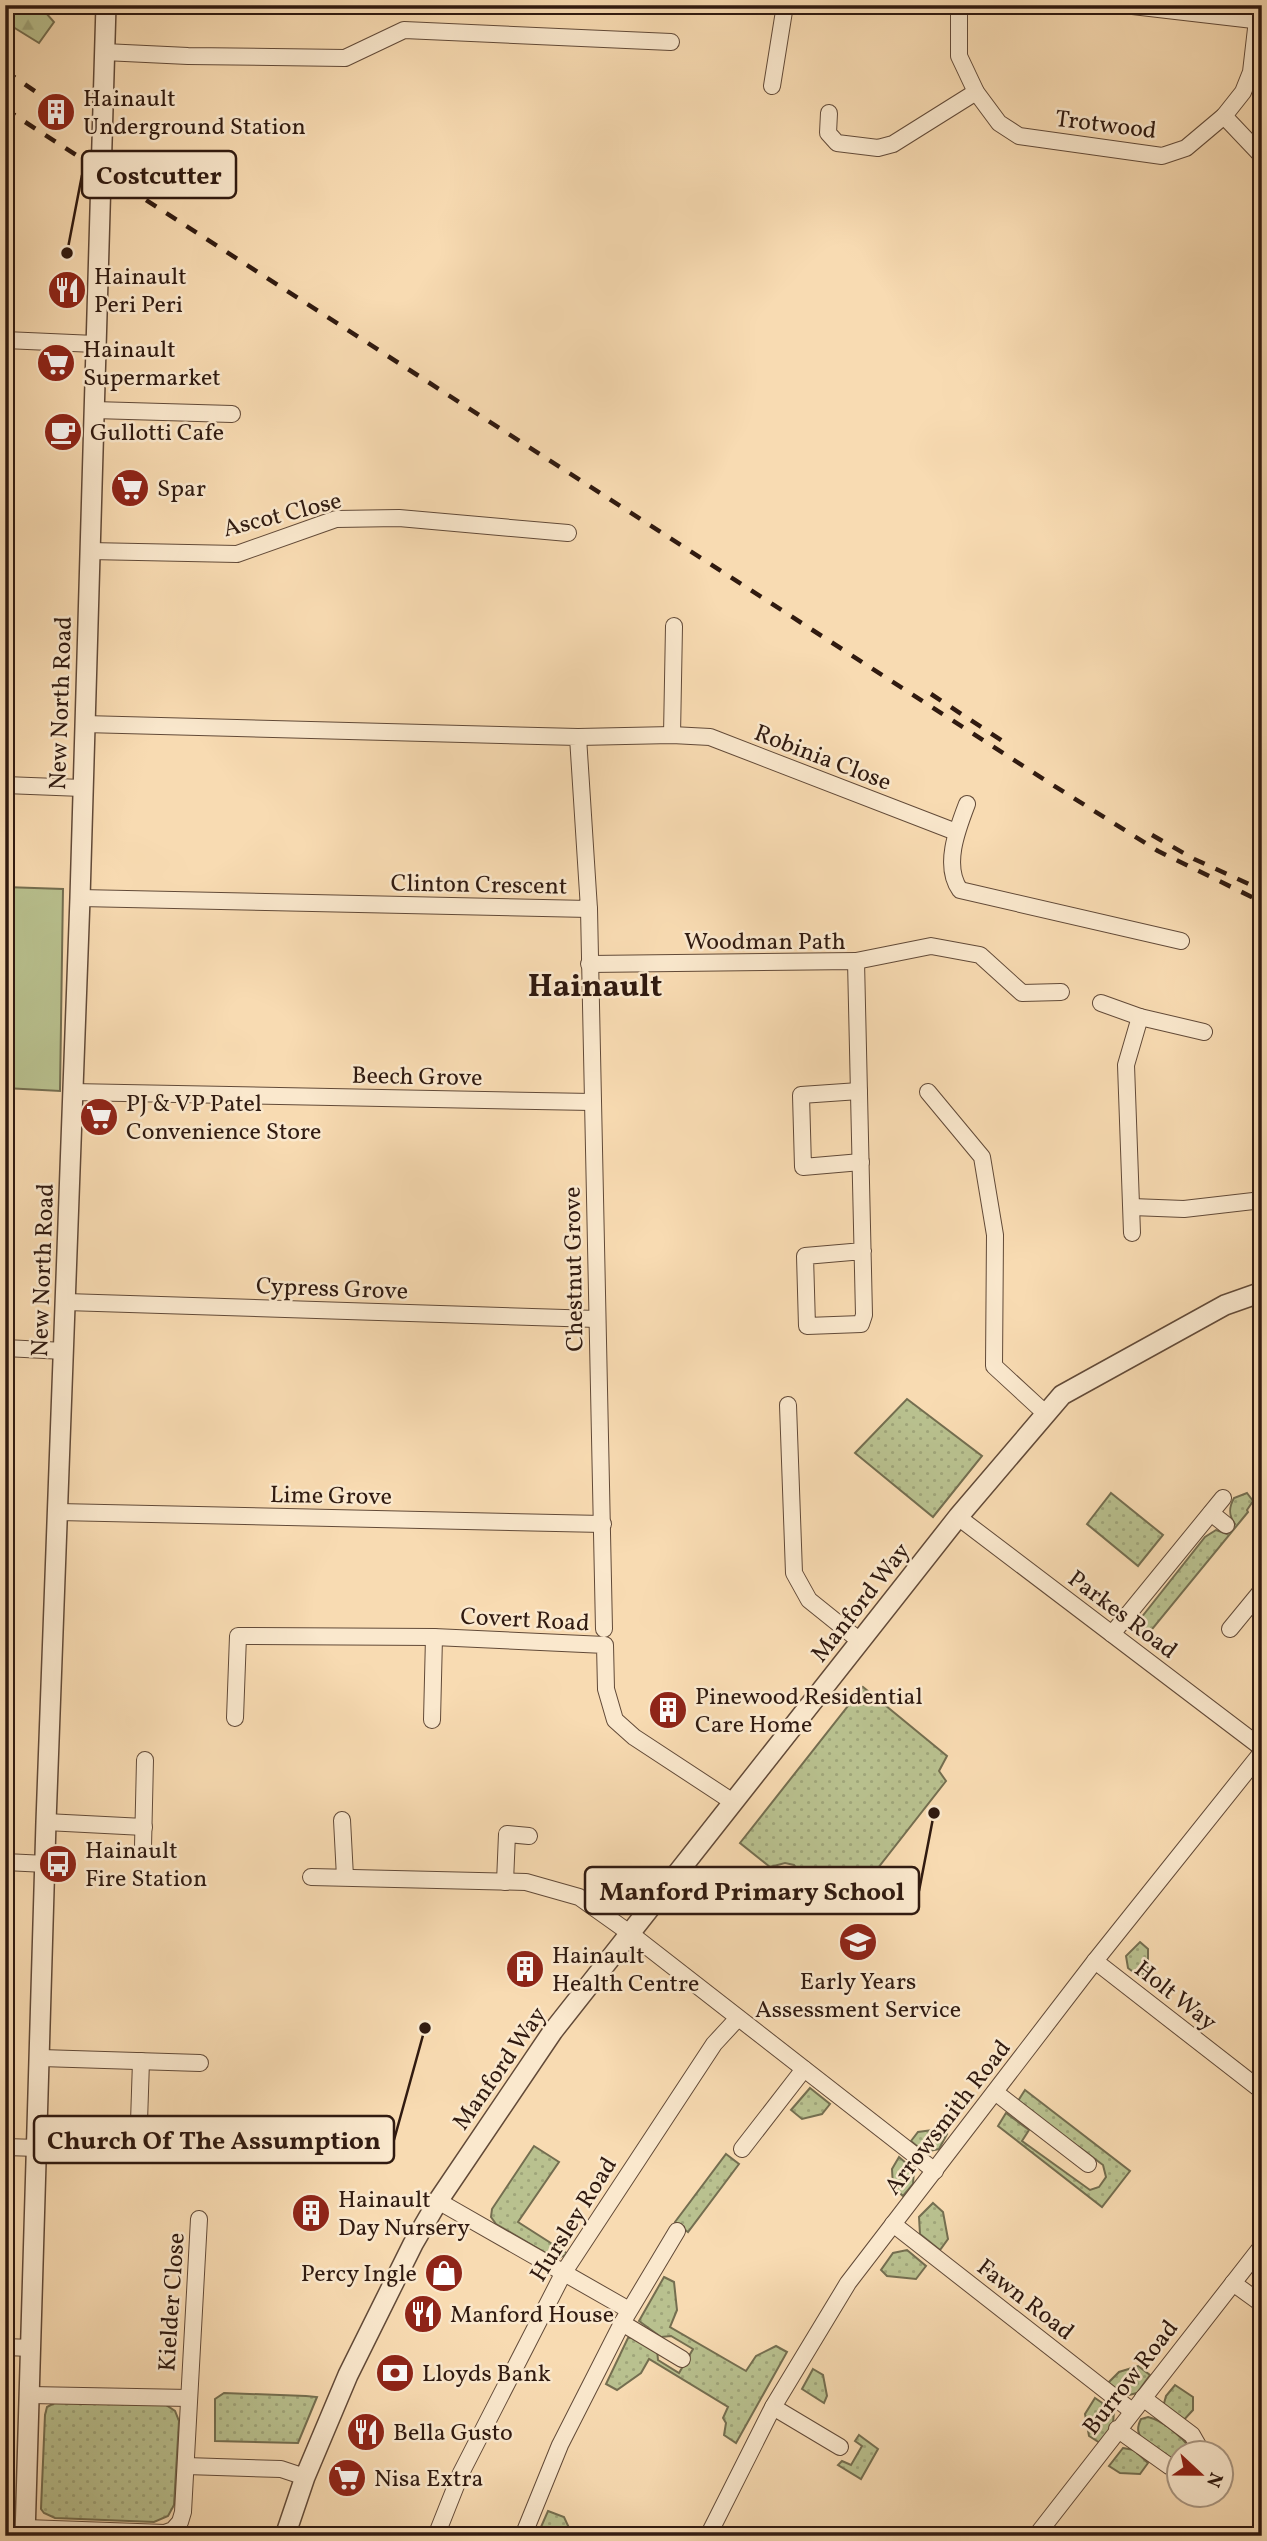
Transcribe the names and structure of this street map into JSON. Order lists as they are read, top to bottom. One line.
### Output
{"streets":{"street":["Trotwood","Ascot Close","New North Road","Robinia Close","Clinton Crescent","Woodman Path","Beech Grove","Chestnut Grove","Cypress Grove","Lime Grove","Manford Way","Parkes Road","Covert Road","Holt Way","Arrowsmith Road","Hursley Road","Fawn Road","Kielder Close","Burrow Road"]},"crossings":[["Ascot Close","New North Road"],["New North Road","Clinton Crescent"],["New North Road","Beech Grove"],["New North Road","Cypress Grove"],["New North Road","Lime Grove"],["New North Road","Kielder Close"],["Robinia Close","Clinton Crescent"],["Clinton Crescent","Chestnut Grove"],["Woodman Path","Chestnut Grove"],["Beech Grove","Chestnut Grove"],["Chestnut Grove","Cypress Grove"],["Chestnut Grove","Lime Grove"],["Manford Way","Parkes Road"],["Manford Way","Covert Road"],["Parkes Road","Arrowsmith Road"],["Holt Way","Arrowsmith Road"],["Arrowsmith Road","Fawn Road"],["Fawn Road","Burrow Road"]],"districts":["Hainault"],"places":{"building":["Hainault Underground Station","Pinewood Residential Care Home","Hainault Health Centre","Hainault Day Nursery"],"other":["Costcutter","Manford Primary School","Church Of The Assumption"],"restaurant":["Hainault Peri Peri","Manford House","Bella Gusto"],"supermarket":["Hainault Supermarket","Spar","PJ & VP Patel Convenience Store","Nisa Extra"],"cafe":["Gullotti Cafe"],"bus stop":["Hainault Fire Station"],"school or university":["Early Years Assessment Service"],"shop":["Percy Ingle"],"bank":["Lloyds Bank"]},"north":"right"}
